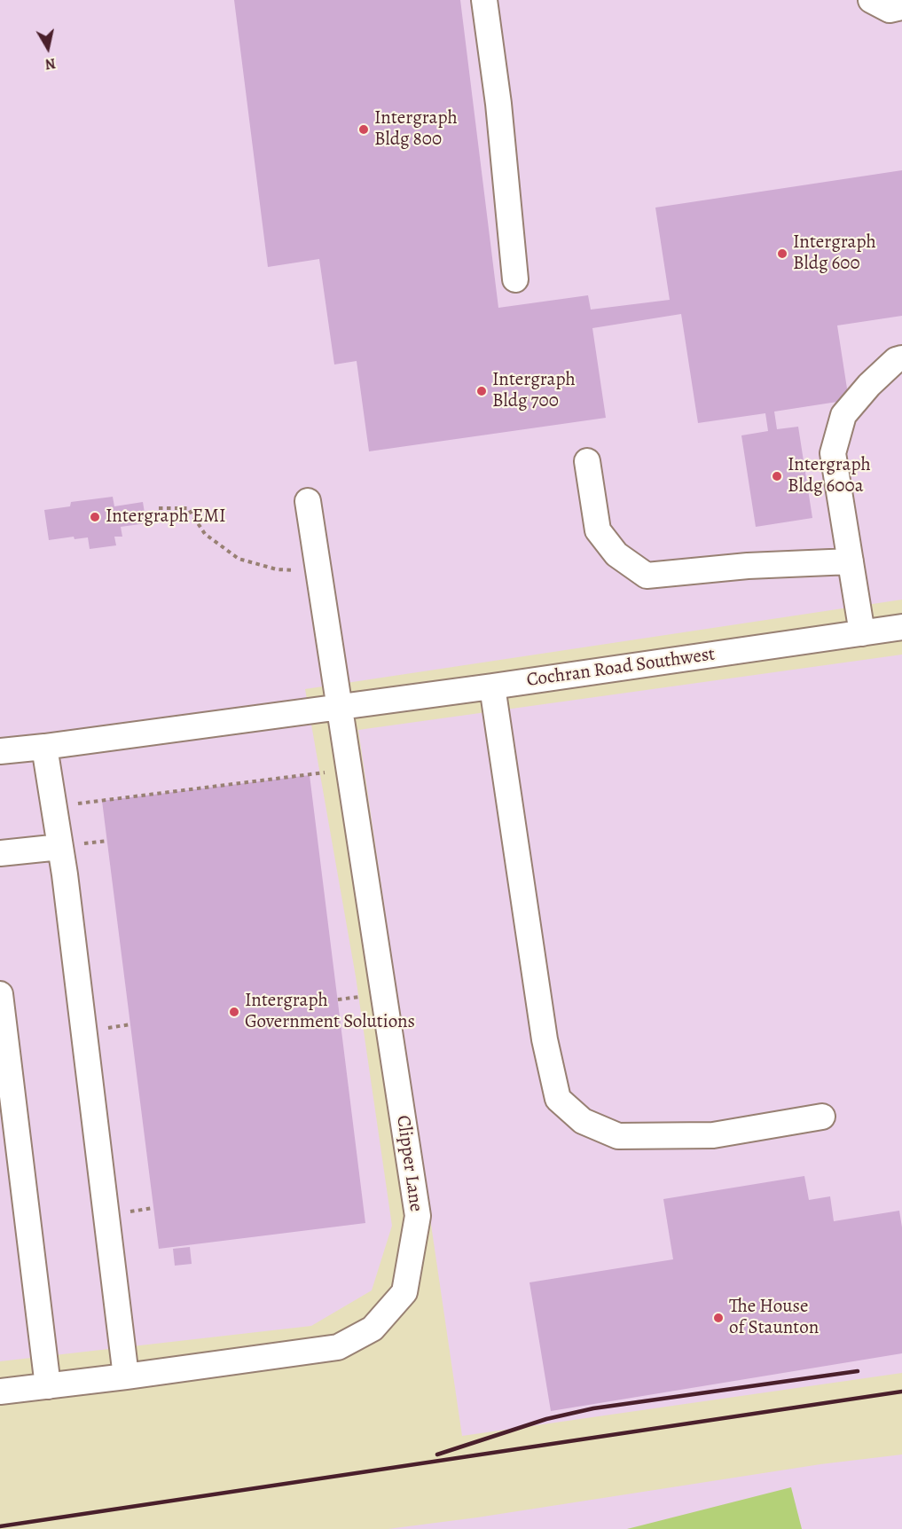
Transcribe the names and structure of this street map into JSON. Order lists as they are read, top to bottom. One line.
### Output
{"streets":{"street":["Cochran Road Southwest","Clipper Lane"]},"crossings":[["Cochran Road Southwest","Clipper Lane"]],"places":["Intergraph Bldg 800","Intergraph Bldg 600","Intergraph Bldg 700","Intergraph Bldg 600a","Intergraph EMI","Intergraph Government Solutions","The House of Staunton"],"north":"bottom"}
